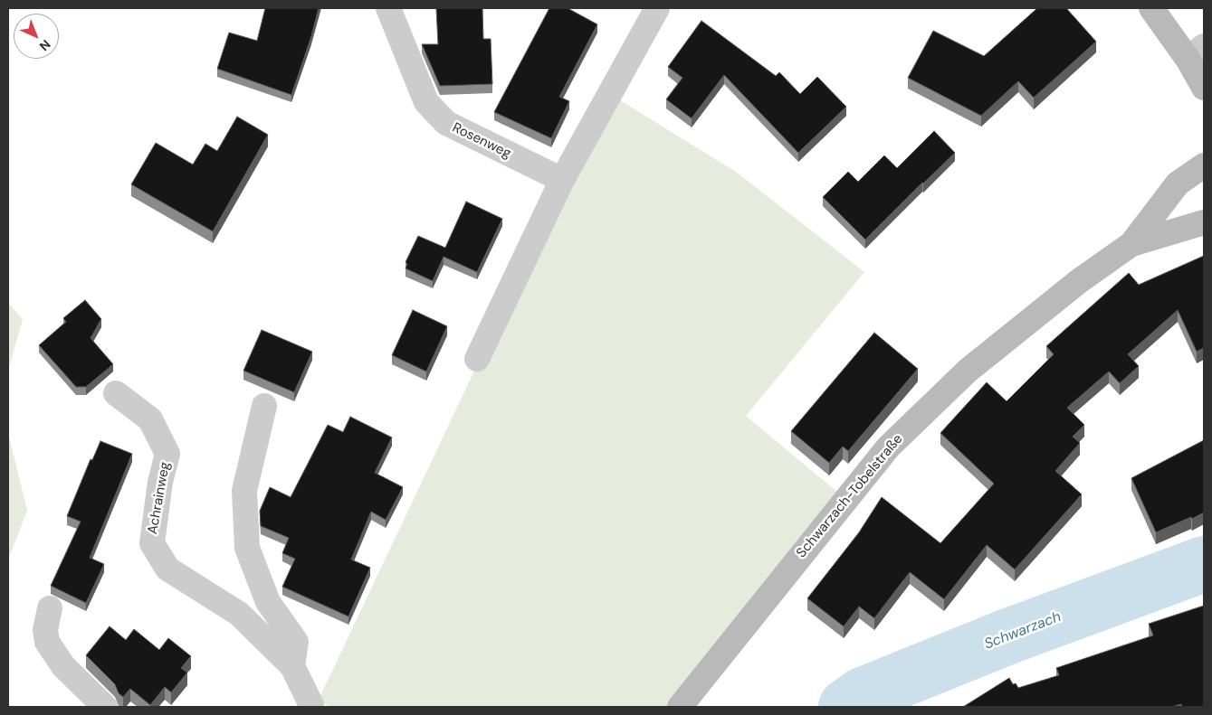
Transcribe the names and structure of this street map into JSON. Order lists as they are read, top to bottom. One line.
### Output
{"streets":{"main road":["Schwarzach-Tobelstraße"],"street":["Rosenweg","Achrainweg"]},"water":["Schwarzach"],"north":"bottom right"}
